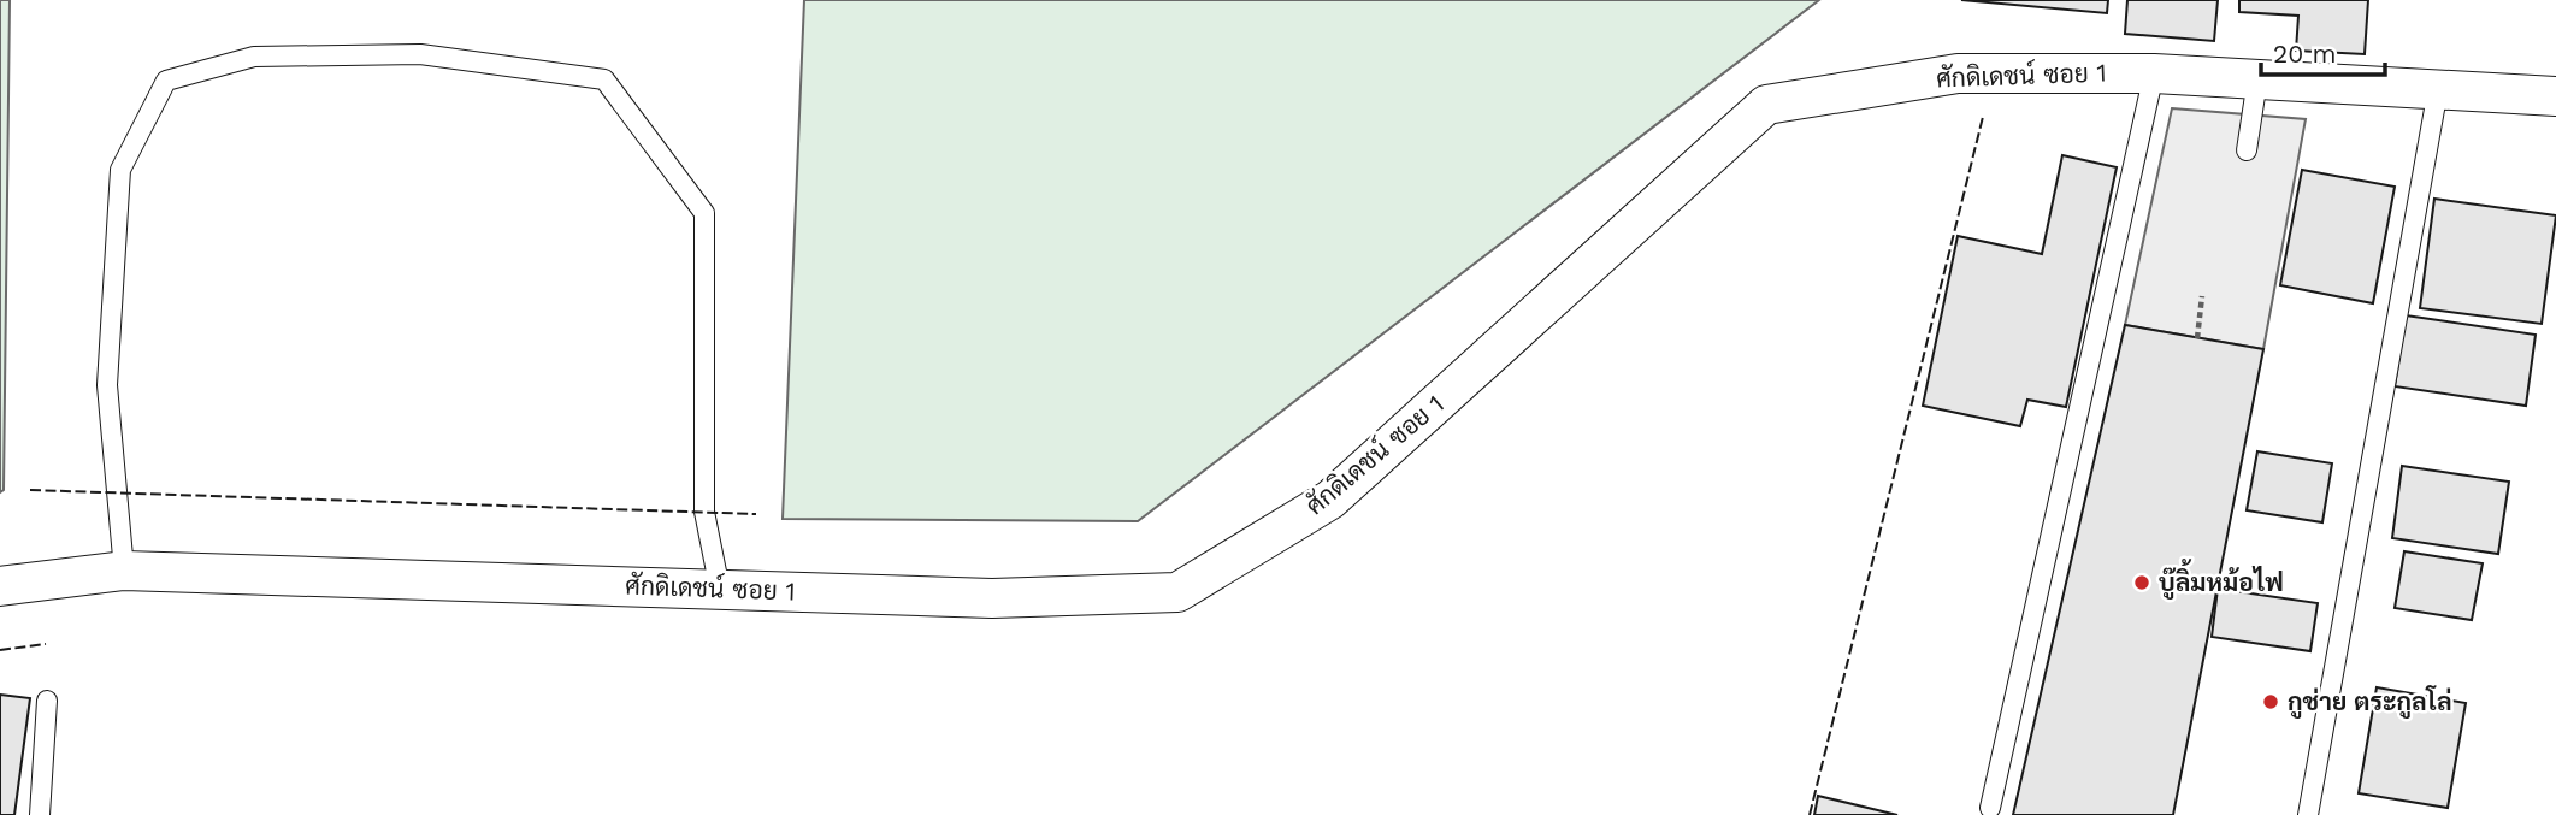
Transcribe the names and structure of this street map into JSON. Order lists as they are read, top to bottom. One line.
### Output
{"streets":{"street":["ศักดิเดชน์ ซอย 1"]},"places":["บู๊ลิ้มหม้อไฟ","กูช่าย ตระกูลโล่"],"scale_bar":"20 m"}
